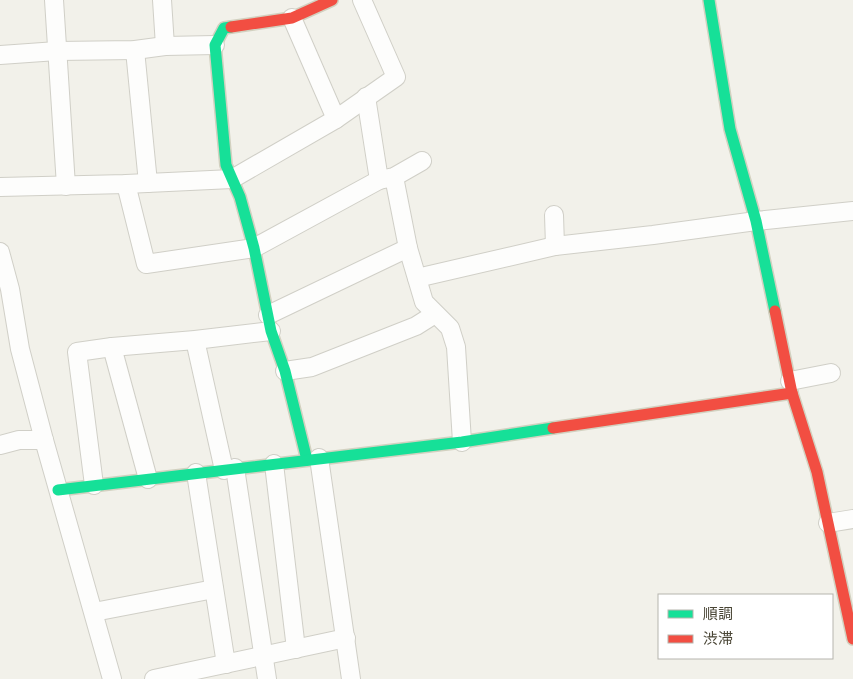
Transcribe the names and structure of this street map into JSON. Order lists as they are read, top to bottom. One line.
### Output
{"legend":["順調","渋滞"]}
